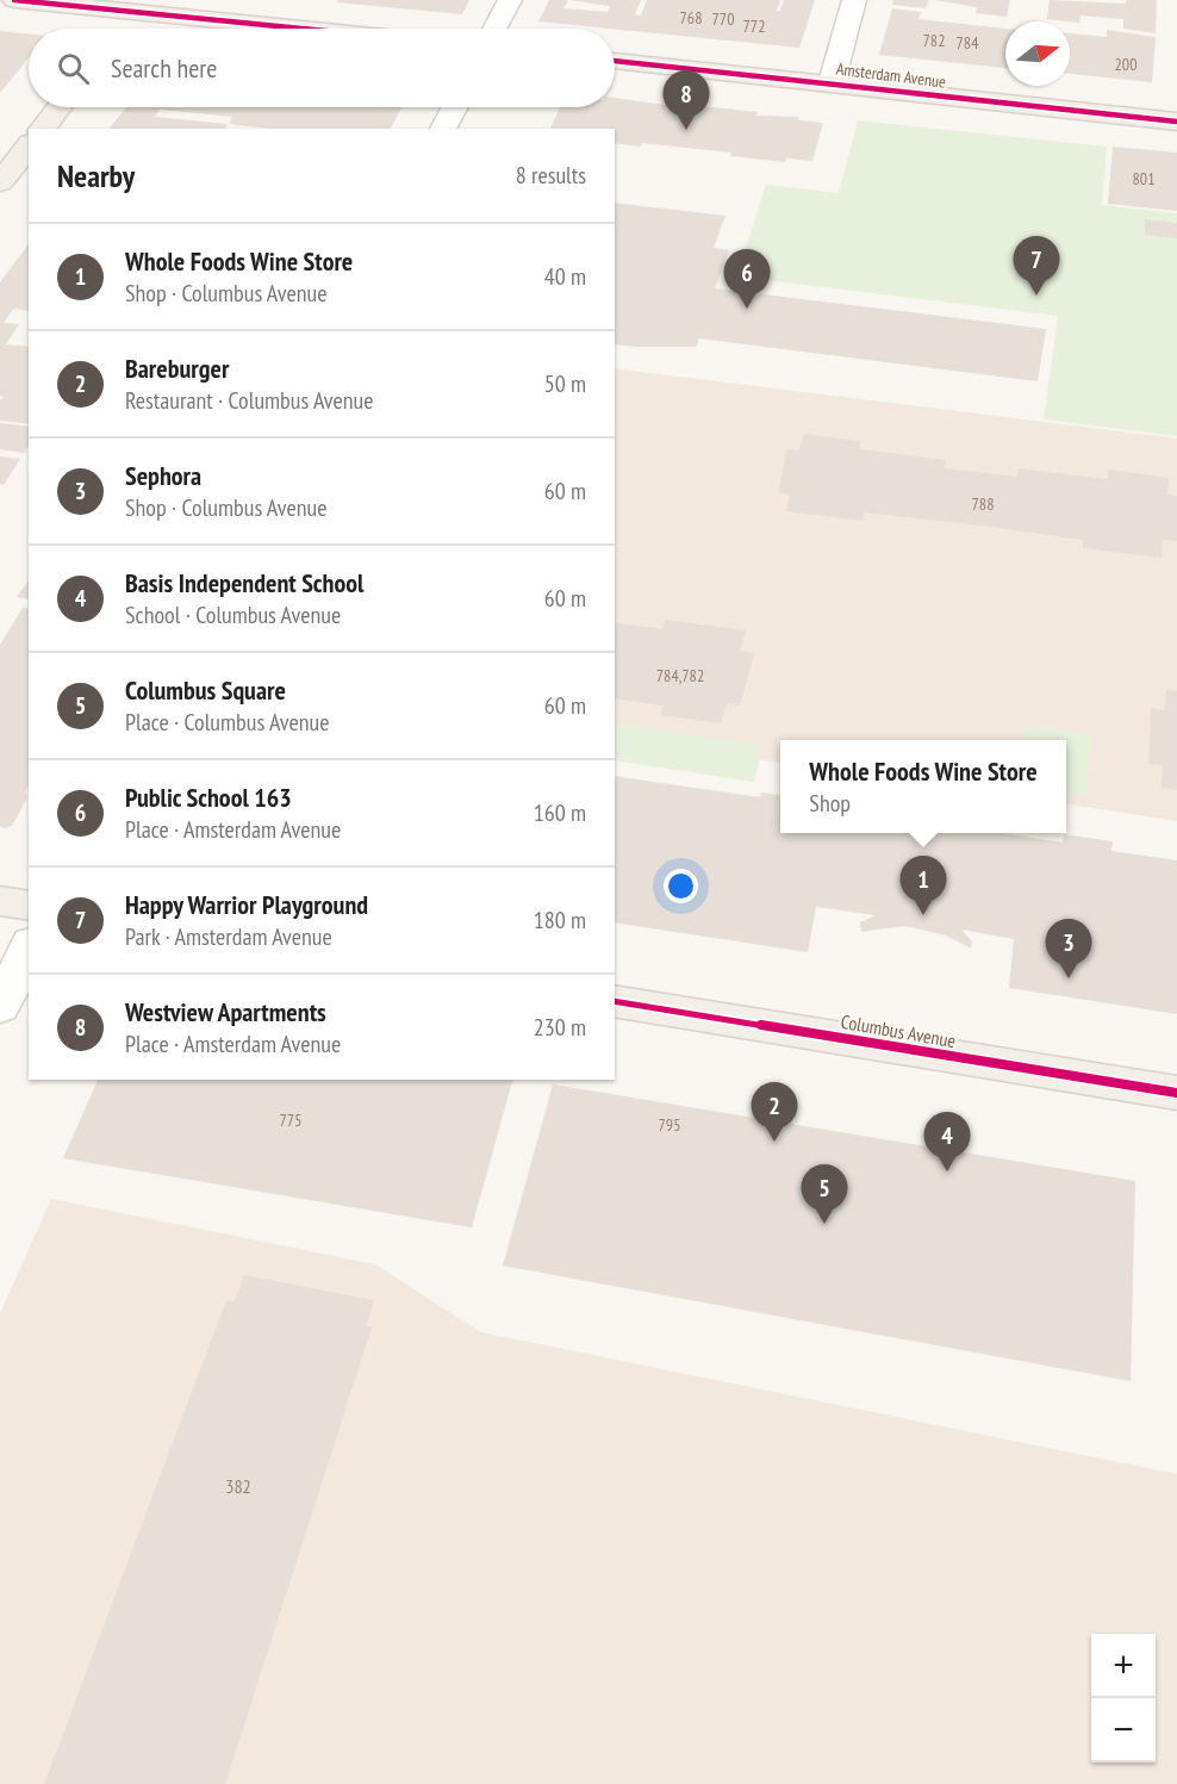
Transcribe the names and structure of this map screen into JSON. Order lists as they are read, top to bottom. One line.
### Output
{"streets":{"main road":["Amsterdam Avenue","Columbus Avenue"]},"house_numbers":["768","770","772","782","784","200","801","788","784,782","775","795","382"],"north":"right","page":{"search":"Search here","pins":["8","7","6","1","3","2","4","5"],"heading":["Nearby","8 results"],"list":[{"mark":"1","name":"Whole Foods Wine Store","note":"Shop · Columbus Avenue","value":"40 m"},{"mark":"2","name":"Bareburger","note":"Restaurant · Columbus Avenue","value":"50 m"},{"mark":"3","name":"Sephora","note":"Shop · Columbus Avenue","value":"60 m"},{"mark":"4","name":"Basis Independent School","note":"School · Columbus Avenue","value":"60 m"},{"mark":"5","name":"Columbus Square","note":"Place · Columbus Avenue","value":"60 m"},{"mark":"6","name":"Public School 163","note":"Place · Amsterdam Avenue","value":"160 m"},{"mark":"7","name":"Happy Warrior Playground","note":"Park · Amsterdam Avenue","value":"180 m"},{"mark":"8","name":"Westview Apartments","note":"Place · Amsterdam Avenue","value":"230 m"}],"popup":["Whole Foods Wine Store","Shop"],"map_buttons":["+","−"]}}
